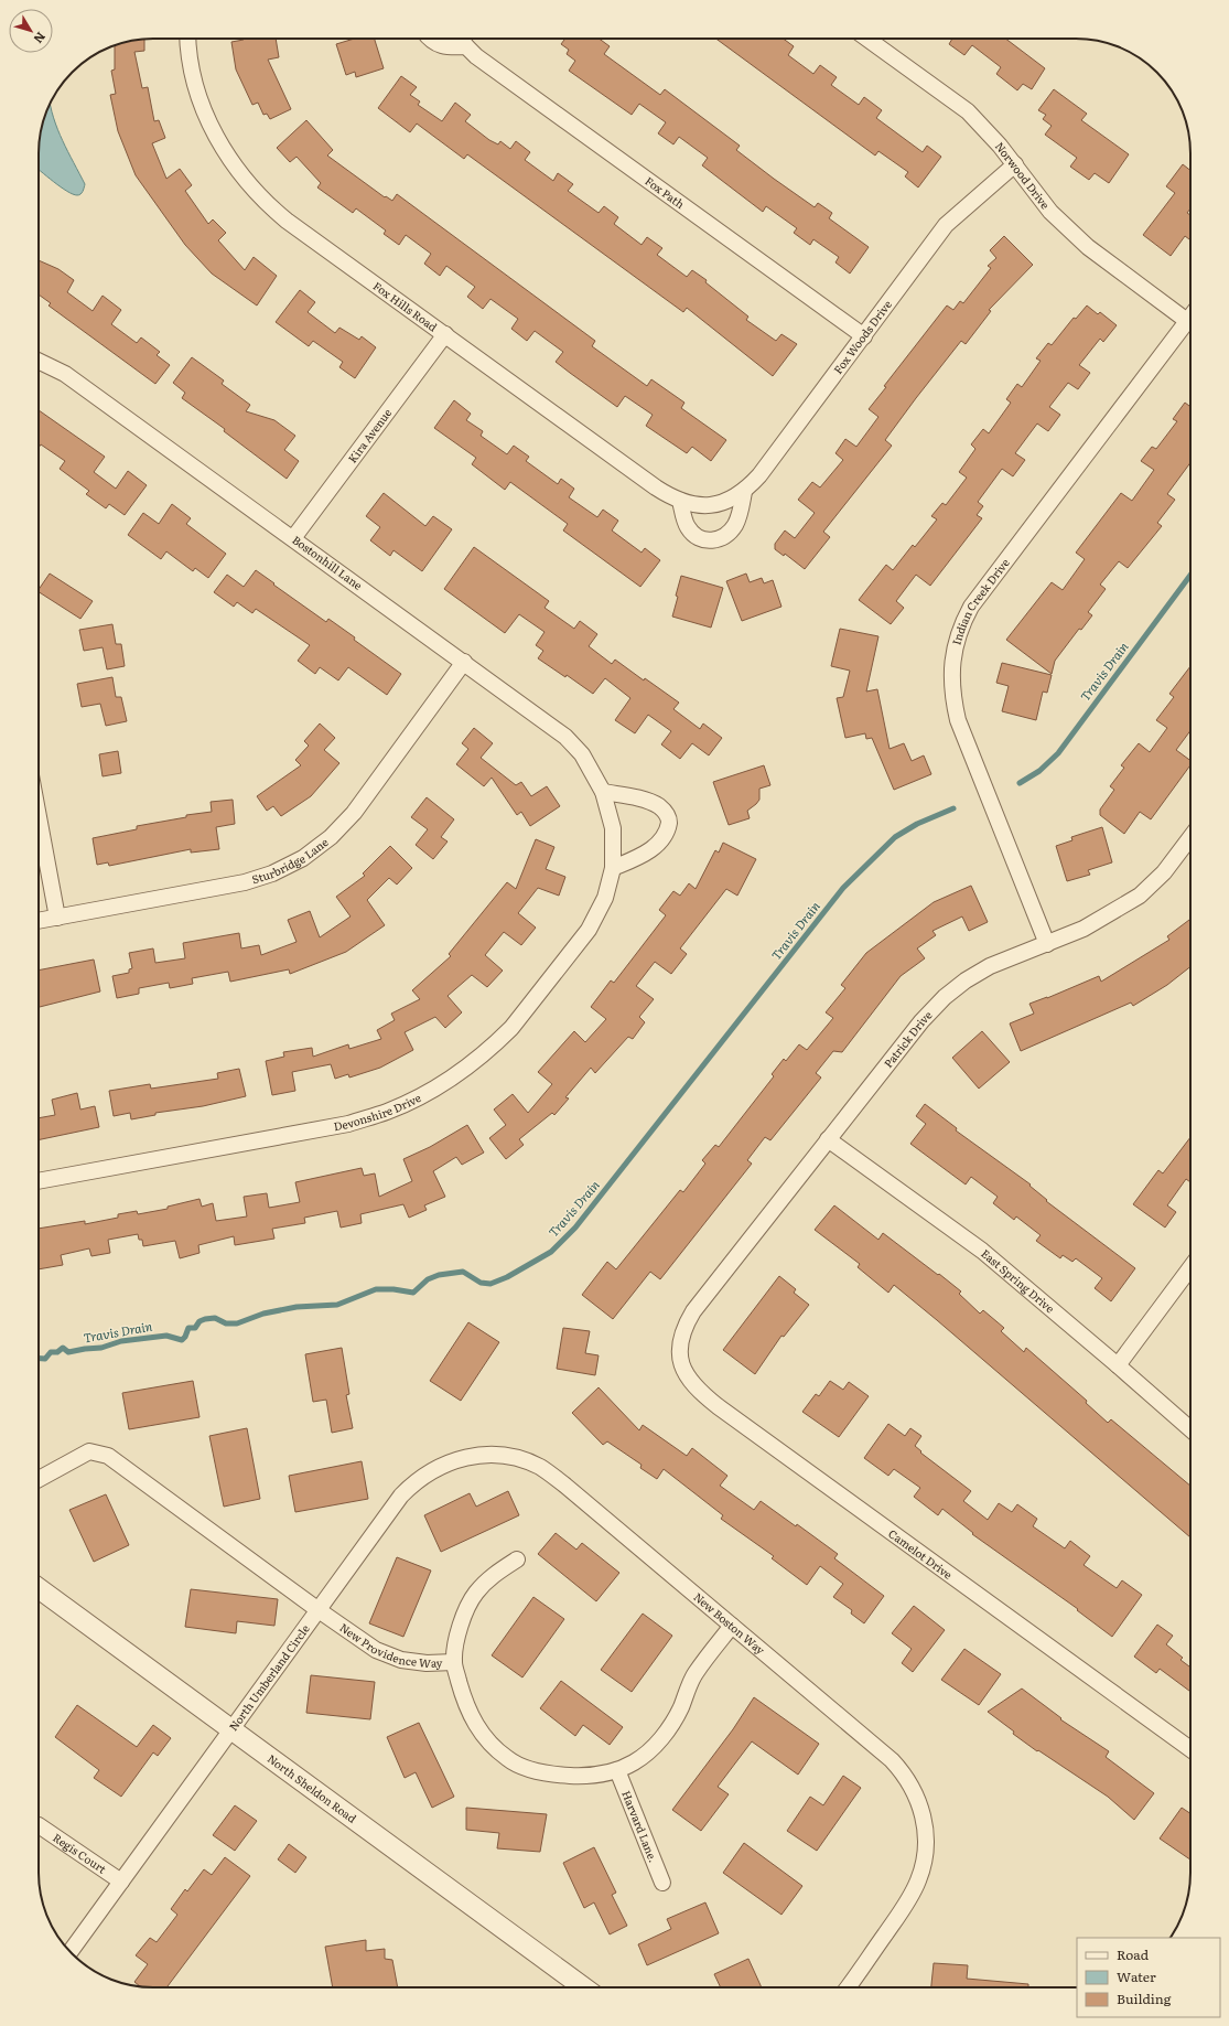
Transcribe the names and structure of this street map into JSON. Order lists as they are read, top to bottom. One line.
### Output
{"streets":{"street":["Norwood Drive","Fox Path","Fox Hills Road","Fox Woods Drive","Kira Avenue","Bostonhill Lane","Indian Creek Drive","Sturbridge Lane","Patrick Drive","Devonshire Drive","East Spring Drive","Camelot Drive","New Boston Way","New Providence Way","North Umberland Circle","North Sheldon Road","Harvard Lane.","Regis Court"]},"crossings":[["Norwood Drive","Fox Woods Drive"],["Norwood Drive","Indian Creek Drive"],["Fox Path","Fox Woods Drive"],["Fox Hills Road","Fox Woods Drive"],["Fox Hills Road","Kira Avenue"],["Kira Avenue","Bostonhill Lane"],["Bostonhill Lane","Sturbridge Lane"],["Bostonhill Lane","Devonshire Drive"],["Indian Creek Drive","Patrick Drive"],["Patrick Drive","East Spring Drive"],["Patrick Drive","Camelot Drive"],["New Boston Way","New Providence Way"],["New Boston Way","North Umberland Circle"],["New Providence Way","North Umberland Circle"],["New Providence Way","Harvard Lane."],["North Umberland Circle","North Sheldon Road"],["North Umberland Circle","Regis Court"]],"water":["Travis Drain"],"legend":["Road","Water","Building"],"north":"bottom right"}
